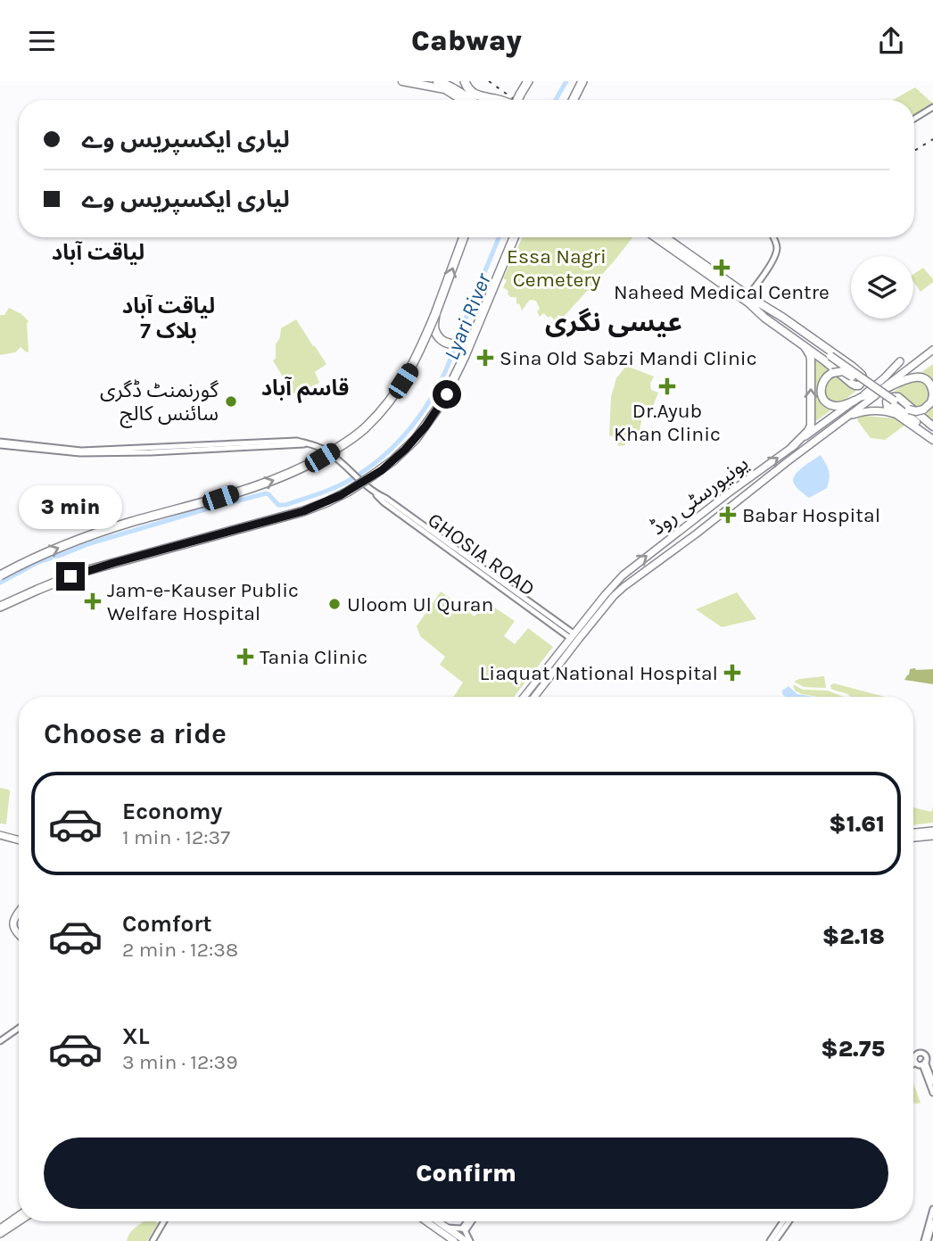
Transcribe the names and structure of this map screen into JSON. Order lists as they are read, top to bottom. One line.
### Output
{"streets":{"main road":["یونیورسٹی روڈ","GHOSIA ROAD"]},"crossings":[["یونیورسٹی روڈ","GHOSIA ROAD"]],"districts":["لیاقت آباد","لیاقت آباد بلاک 7","عیسی نگری","قاسم آباد"],"water":["Lyari River"],"parks":["Essa Nagri Cemetery"],"places":{"health":["Naheed Medical Centre","Sina Old Sabzi Mandi Clinic","Dr.Ayub Khan Clinic","Babar Hospital","Jam-e-Kauser Public Welfare Hospital","Tania Clinic","Liaquat National Hospital"],"other":["گورنمنٹ ڈگری سائنس کالج","Uloom Ul Quran"]},"page":{"header":"Cabway","banner":["لیاری ایکسپریس وے","لیاری ایکسپریس وے"],"bubble":"3 min","heading":"Choose a ride","list":[{"name":"Economy","note":"1 min · 12:37","value":"$1.61"},{"name":"Comfort","note":"2 min · 12:38","value":"$2.18"},{"name":"XL","note":"3 min · 12:39","value":"$2.75"}],"buttons":"Confirm"}}
